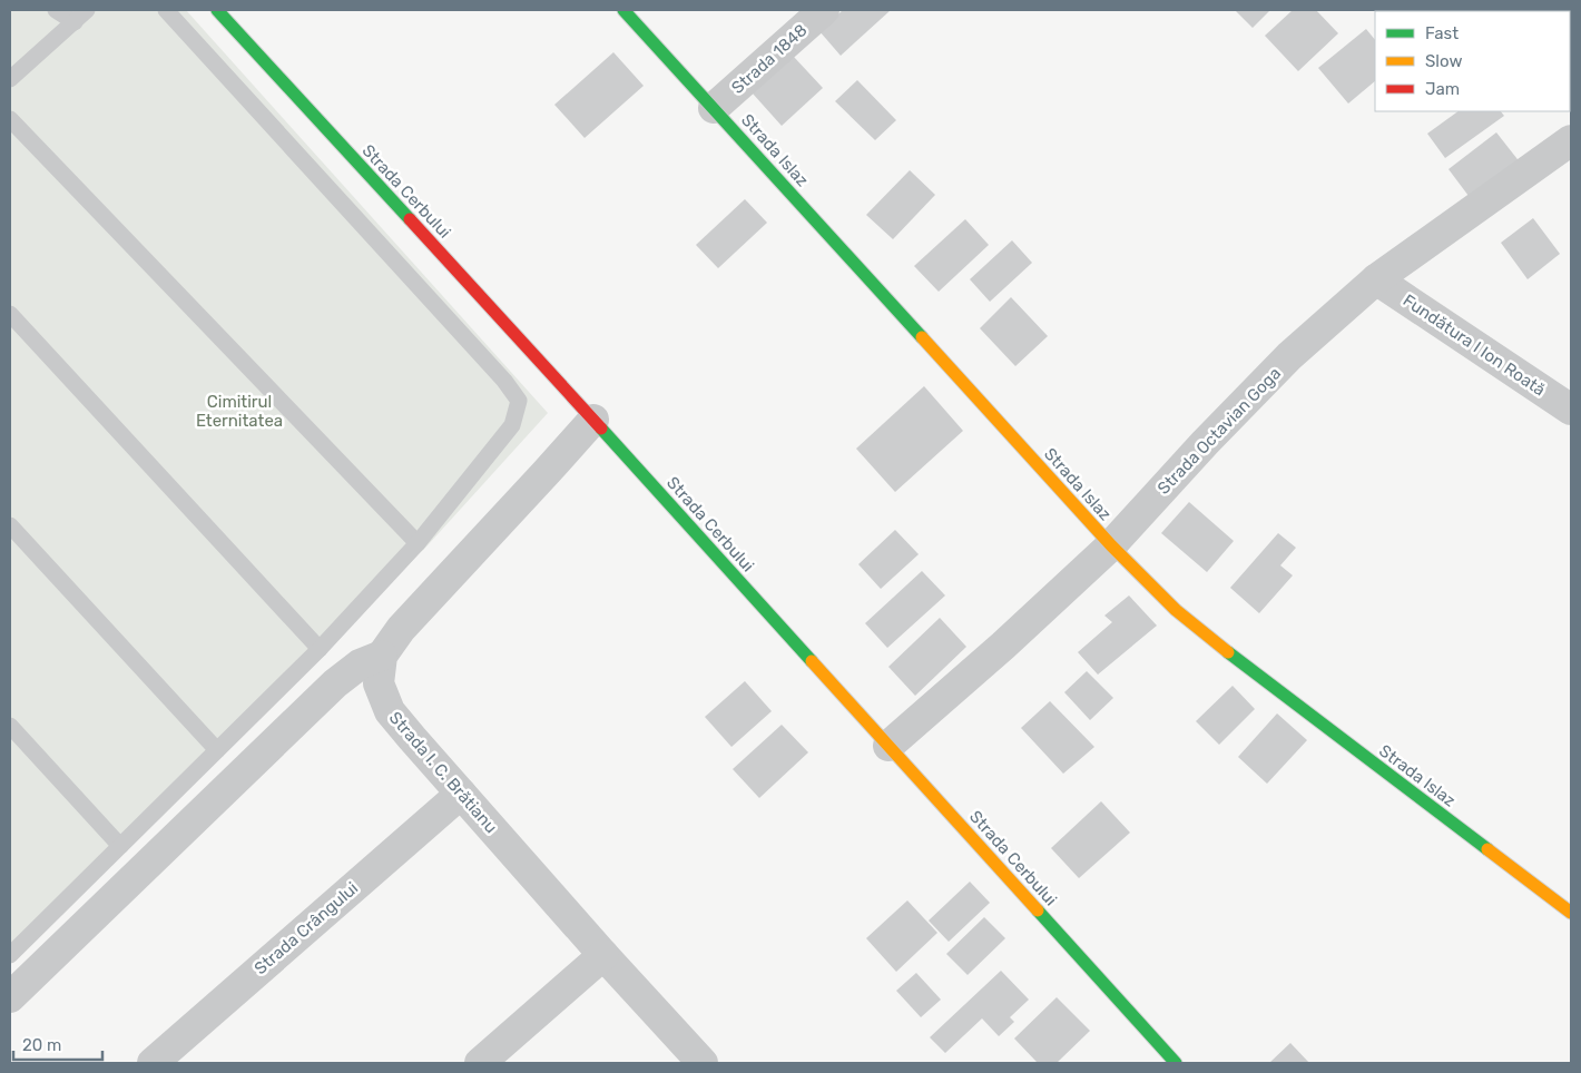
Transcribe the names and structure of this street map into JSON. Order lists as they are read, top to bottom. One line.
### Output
{"streets":{"street":["Strada 1848","Strada Islaz","Strada Cerbului","Fundătura I Ion Roată","Strada Octavian Goga","Strada I. C. Brătianu","Strada Crângului"]},"crossings":[["Strada 1848","Strada Islaz"],["Strada Islaz","Strada Octavian Goga"],["Strada Cerbului","Strada Octavian Goga"],["Strada Cerbului","Strada I. C. Brătianu"],["Fundătura I Ion Roată","Strada Octavian Goga"],["Strada I. C. Brătianu","Strada Crângului"]],"parks":["Cimitirul Eternitatea"],"legend":["Fast","Slow","Jam"],"scale_bar":"20 m"}
